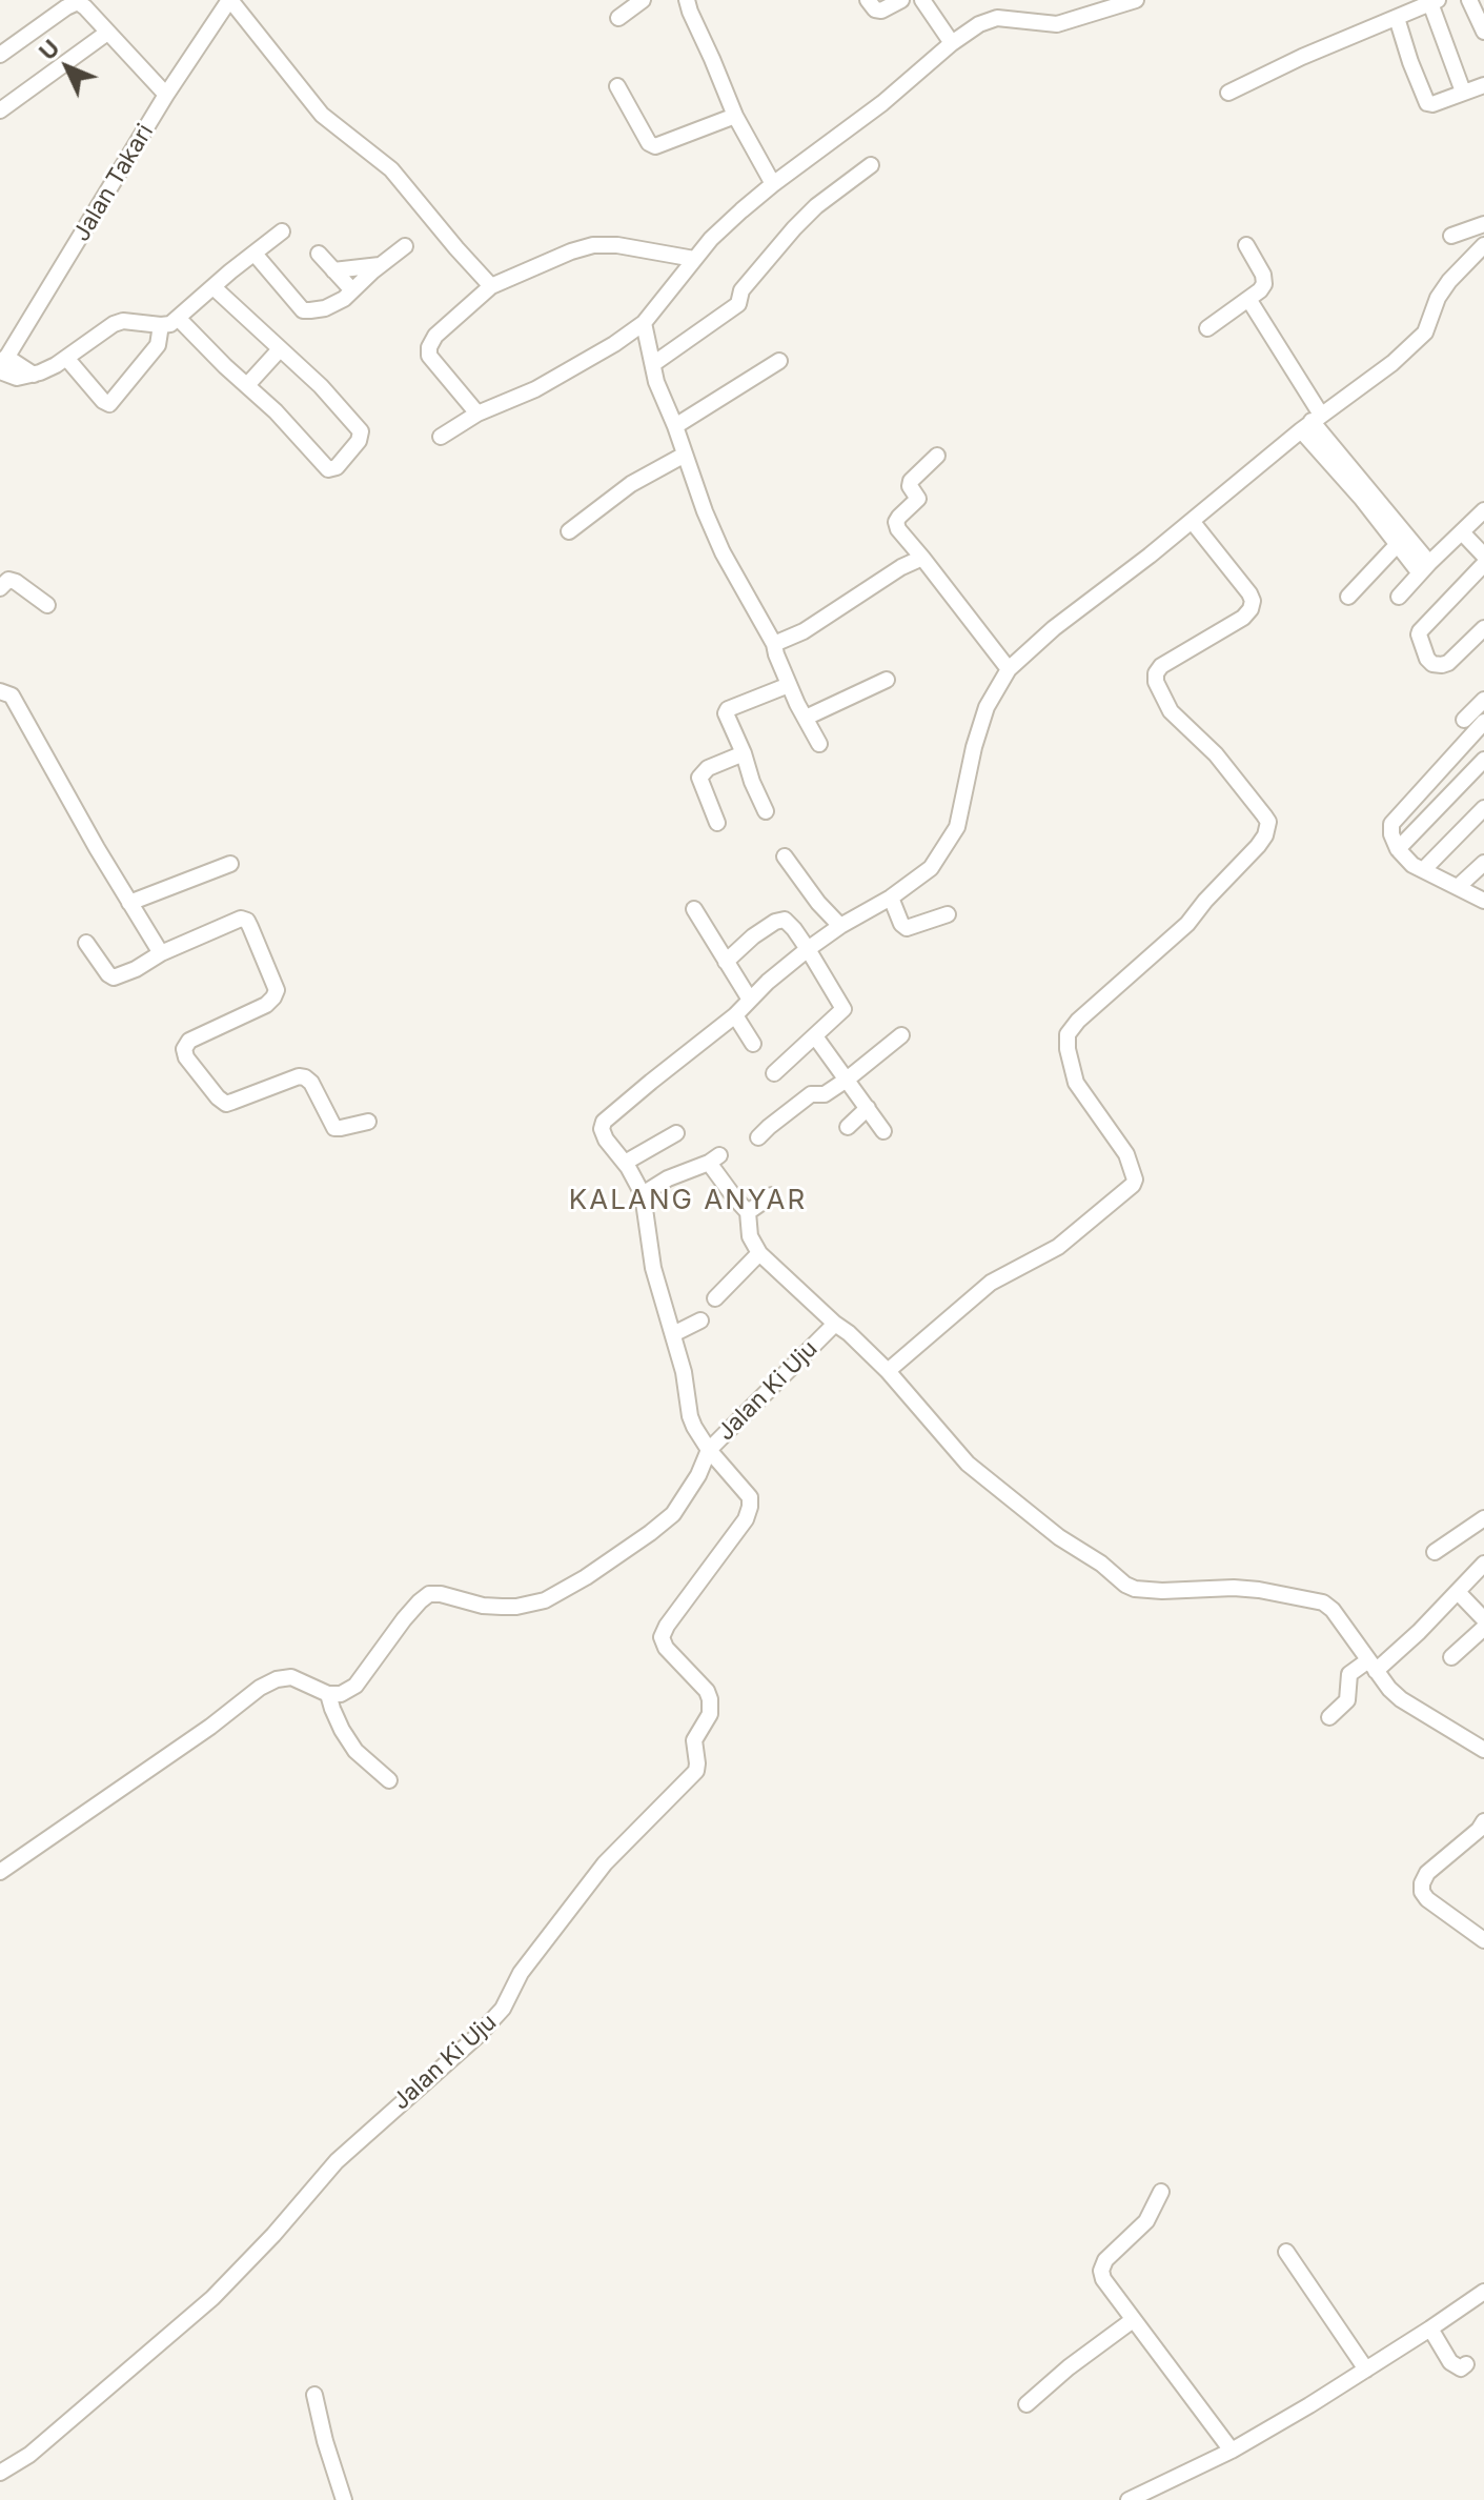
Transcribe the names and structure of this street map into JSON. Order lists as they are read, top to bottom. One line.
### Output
{"streets":{"street":["Jalan Takari","Jalan Ki Uju"]},"districts":["KALANG ANYAR"],"north":"top left"}
